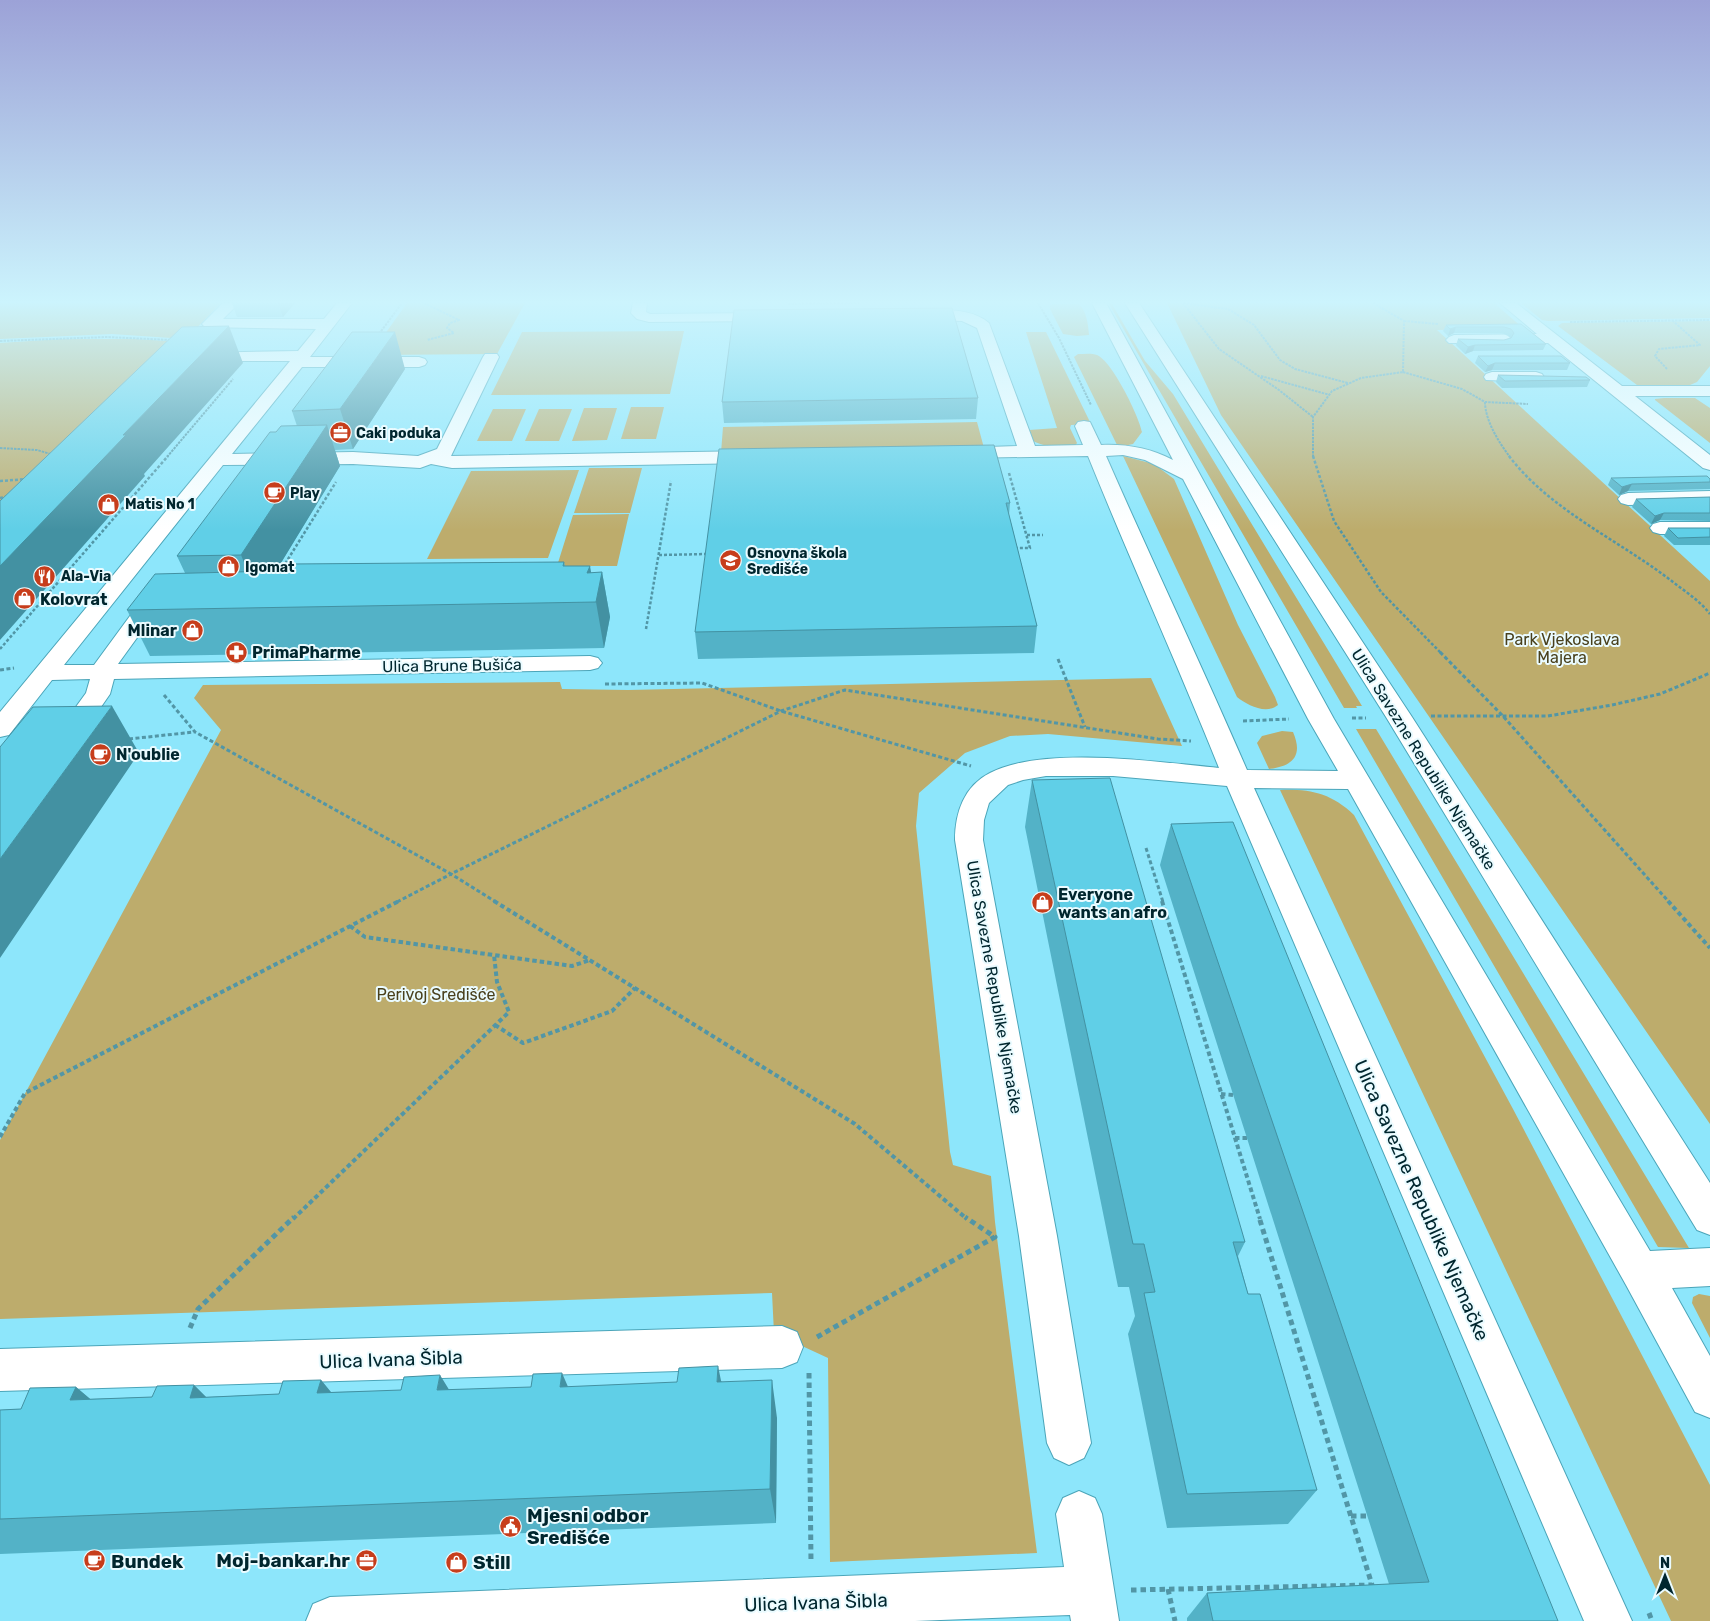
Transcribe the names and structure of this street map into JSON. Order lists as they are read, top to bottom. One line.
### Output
{"streets":{"street":["Ulica Brune Bušića","Ulica Savezne Republike Njemačke","Ulica Ivana Šibla"]},"parks":["Park Vjekoslava Majera","Perivoj Središće"],"places":{"office":["Caki poduka","Moj-bankar.hr"],"cafe":["Play","N'oublie","Bundek"],"shop":["Matis No 1","Igomat","Kolovrat","Mlinar","Everyone wants an afro","Still"],"school or university":["Osnovna škola Središće"],"restaurant":["Ala-Via"],"pharmacy":["PrimaPharme"],"public building":["Mjesni odbor Središće"]},"north":"top"}
